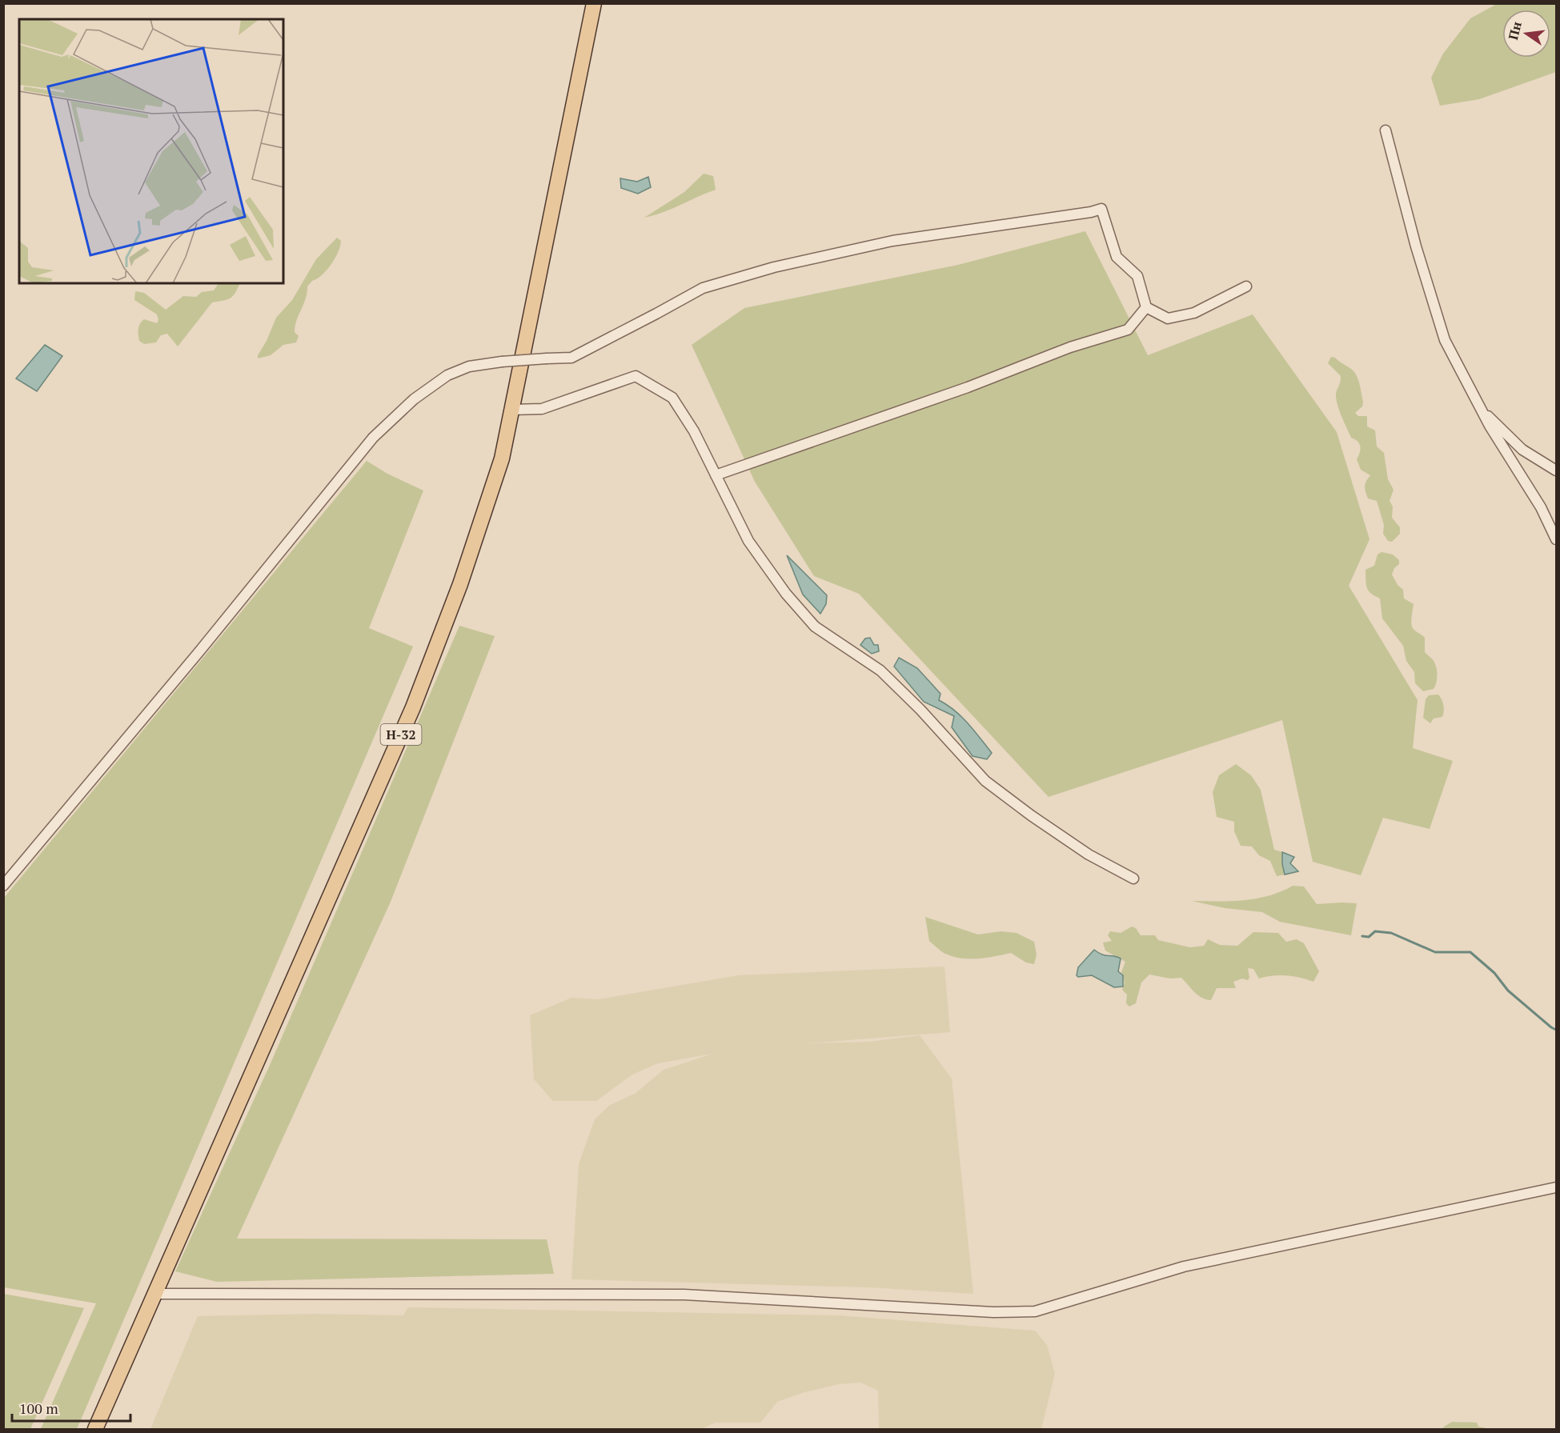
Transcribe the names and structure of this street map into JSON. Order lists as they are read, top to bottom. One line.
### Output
{"streets":{"main road":["Н-32"]},"scale_bar":"100 m","north":"left"}
